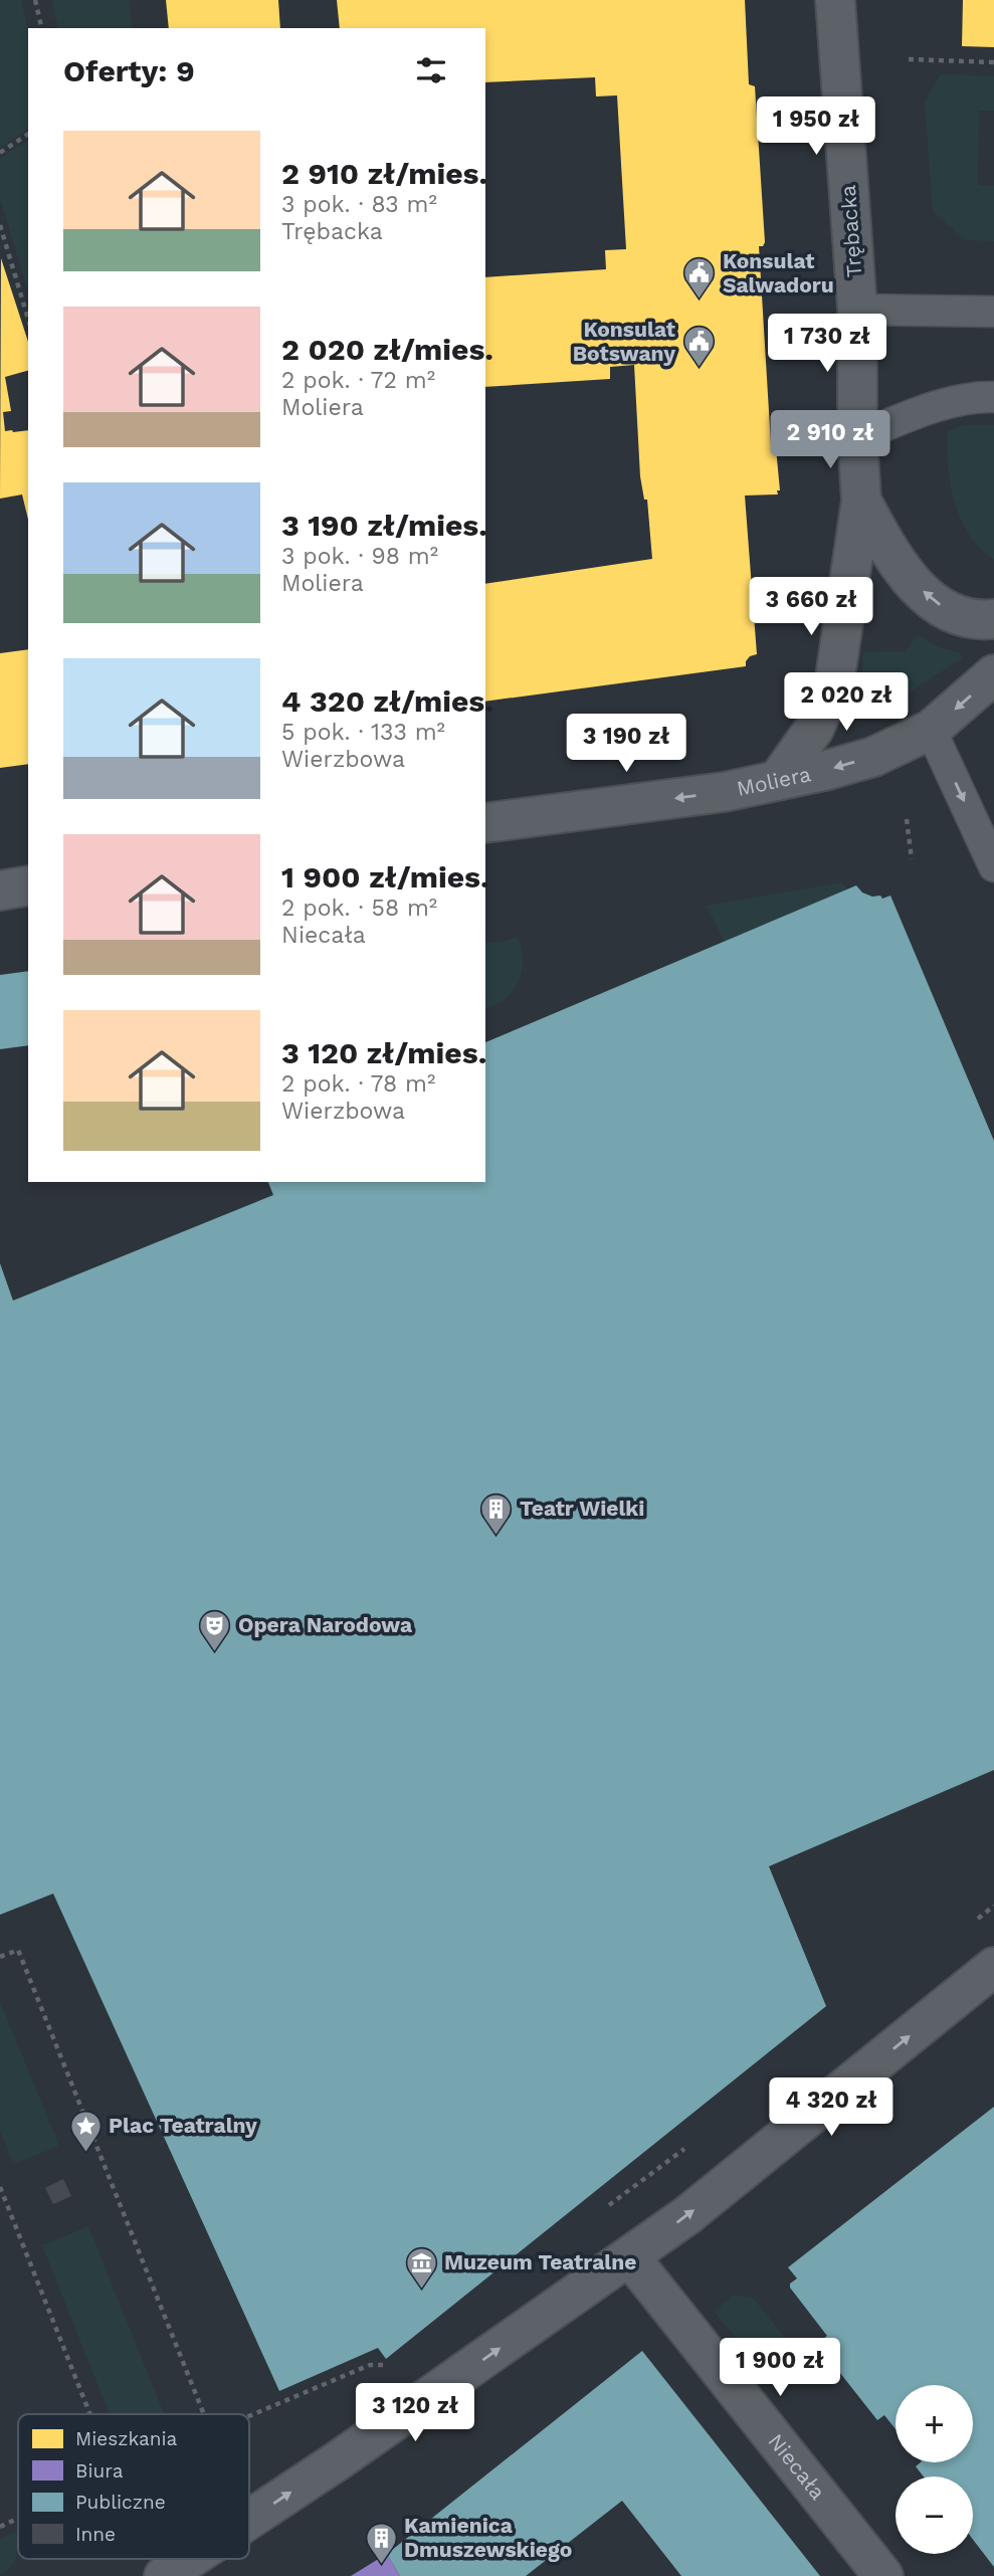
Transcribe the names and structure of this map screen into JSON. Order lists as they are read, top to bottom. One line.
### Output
{"streets":{"street":["Trębacka","Moliera","Niecała"]},"crossings":[["Trębacka","Moliera"]],"one_way":["Moliera"],"places":{"public building":["Konsulat Salwadoru","Konsulat Botswany"],"building":["Teatr Wielki","Kamienica Dmuszewskiego"],"theatre":["Opera Narodowa"],"place":["Plac Teatralny"],"museum":["Muzeum Teatralne"]},"legend":["Mieszkania","Biura","Publiczne","Inne"],"page":{"heading":"Oferty: 9","price":["1 950 zł","1 730 zł","2 910 zł","3 660 zł","2 020 zł","3 190 zł","4 320 zł","1 900 zł","3 120 zł"],"list":[{"name":"2 910 zł/mies.","note":"3 pok. · 83 m² · Trębacka"},{"name":"2 020 zł/mies.","note":"2 pok. · 72 m² · Moliera"},{"name":"3 190 zł/mies.","note":"3 pok. · 98 m² · Moliera"},{"name":"4 320 zł/mies.","note":"5 pok. · 133 m² · Wierzbowa"},{"name":"1 900 zł/mies.","note":"2 pok. · 58 m² · Niecała"},{"name":"3 120 zł/mies.","note":"2 pok. · 78 m² · Wierzbowa"}],"map_buttons":["+","−"]}}
